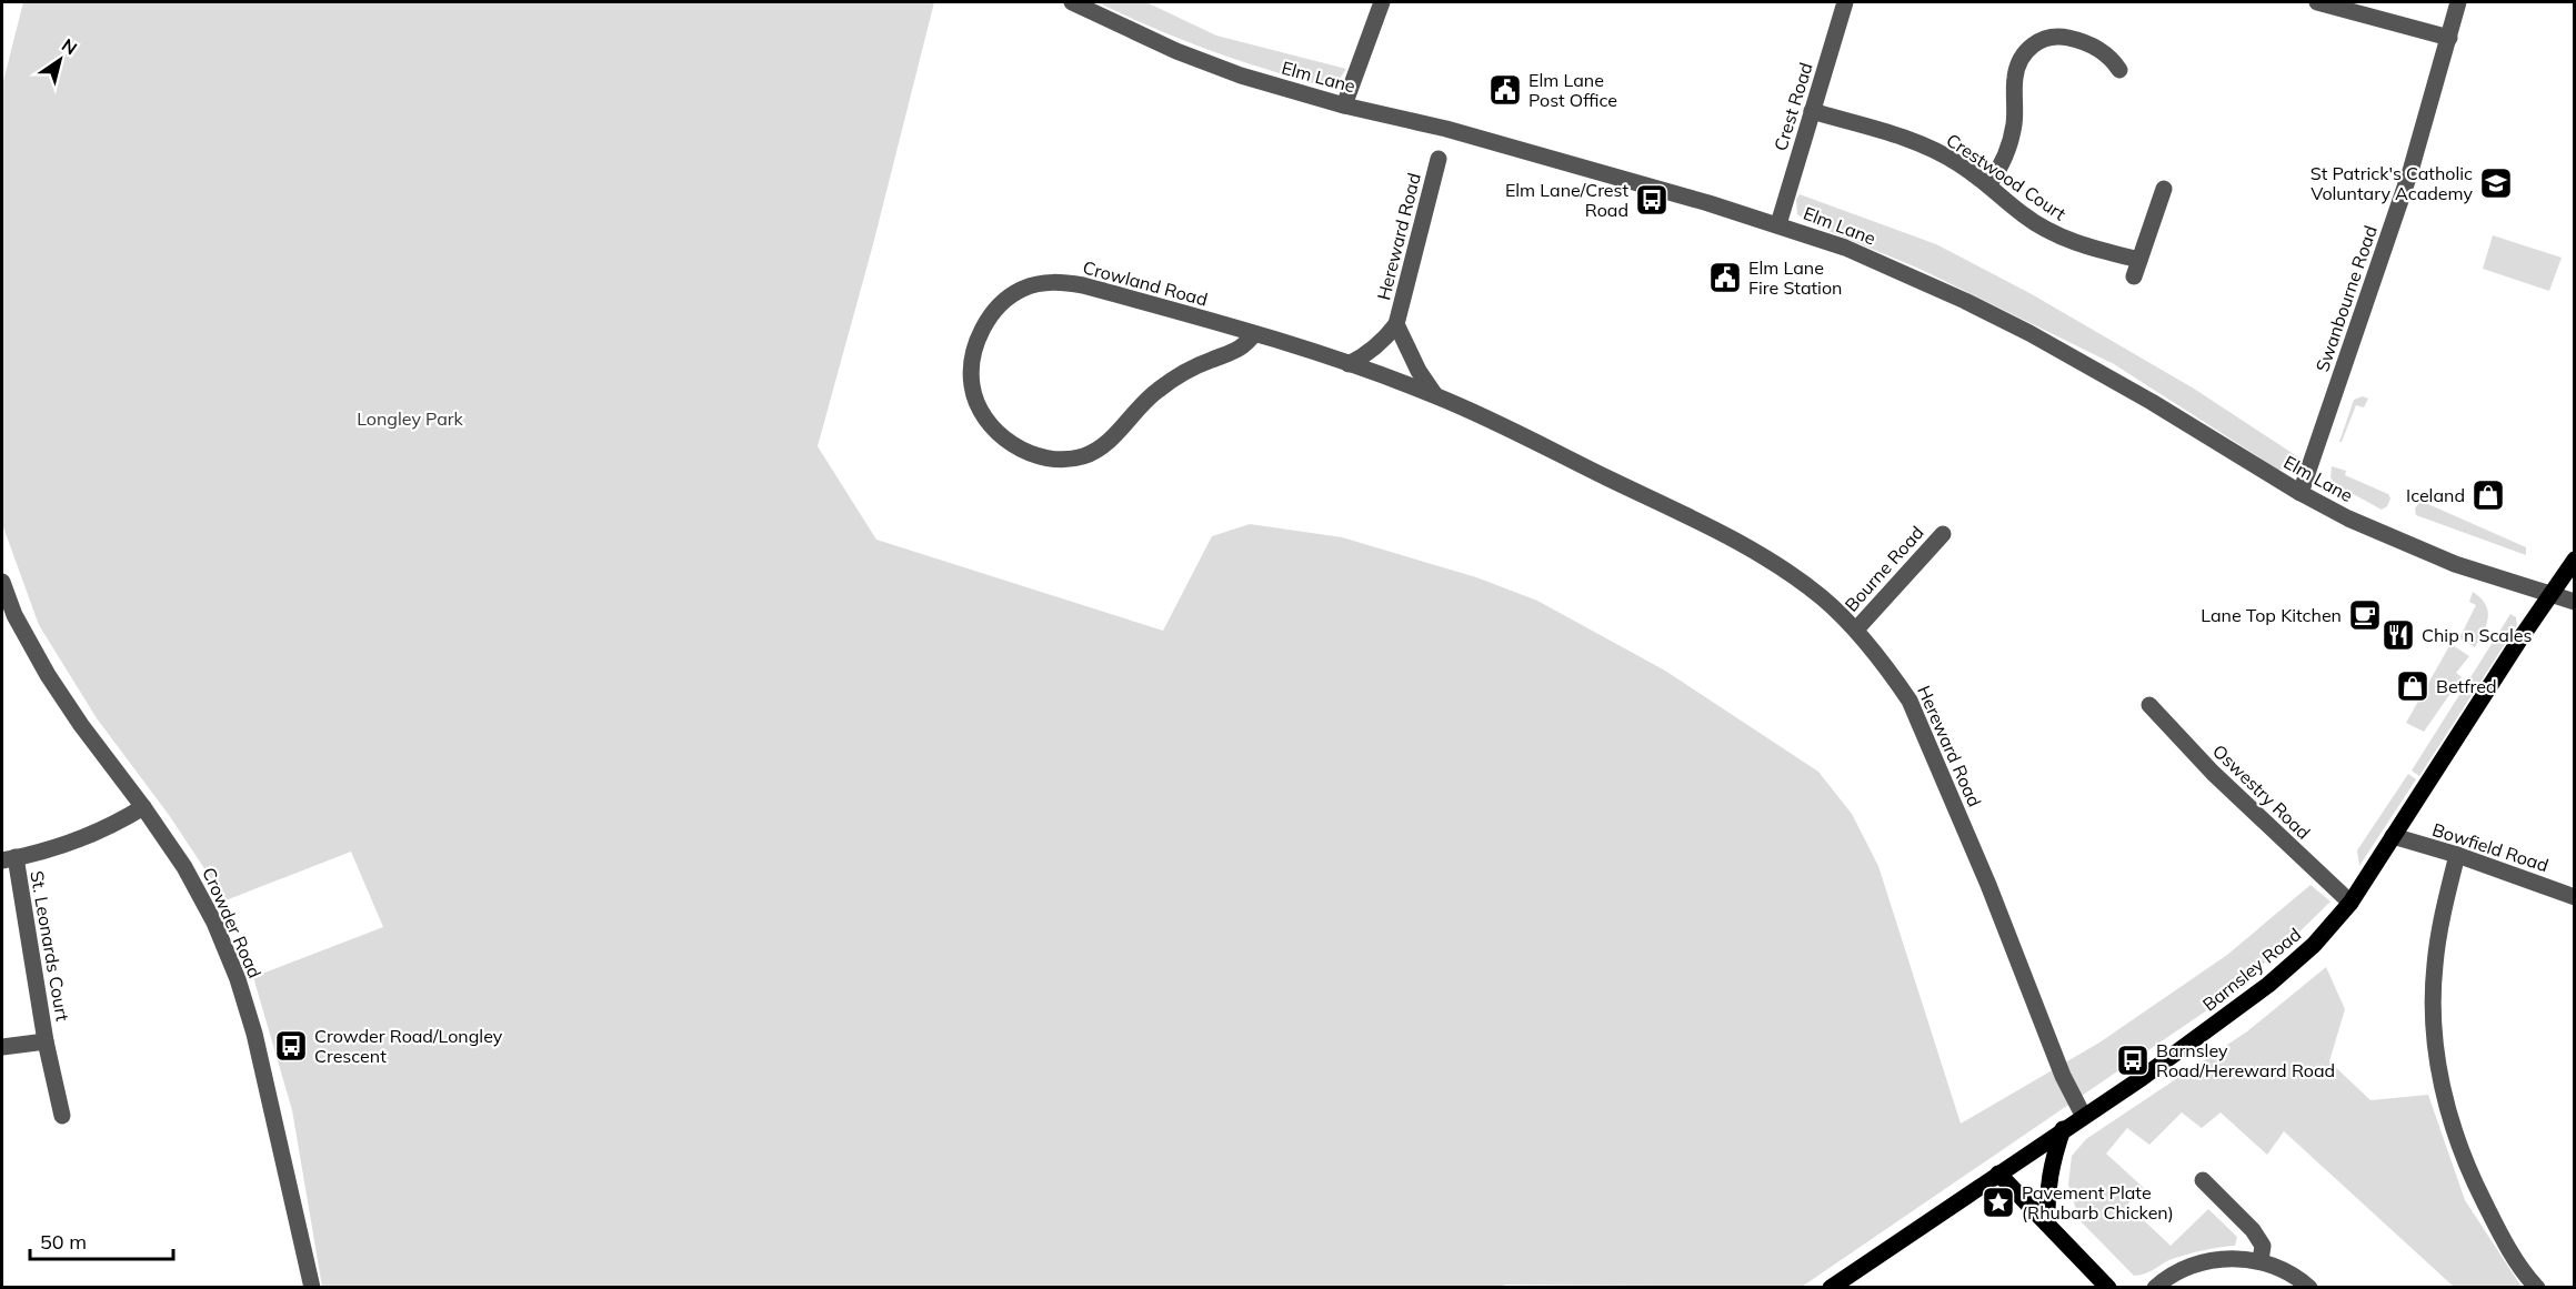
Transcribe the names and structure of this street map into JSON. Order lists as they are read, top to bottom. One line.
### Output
{"streets":{"main road":["Barnsley Road"],"street":["Elm Lane","Crest Road","Crestwood Court","Hereward Road","Crowland Road","Swanbourne Road","Bourne Road","Oswestry Road","Bowfield Road","Crowder Road","St. Leonards Court"]},"crossings":[["Elm Lane","Crest Road"],["Elm Lane","Swanbourne Road"],["Elm Lane","Barnsley Road"],["Crest Road","Crestwood Court"],["Hereward Road","Crowland Road"],["Hereward Road","Bourne Road"],["Hereward Road","Barnsley Road"],["Oswestry Road","Barnsley Road"],["Bowfield Road","Barnsley Road"]],"parks":["Longley Park"],"places":{"public building":["Elm Lane Post Office","Elm Lane Fire Station"],"school or university":["St Patrick's Catholic Voluntary Academy"],"bus stop":["Elm Lane/Crest Road","Crowder Road/Longley Crescent","Barnsley Road/Hereward Road"],"shop":["Iceland","Betfred"],"cafe":["Lane Top Kitchen"],"restaurant":["Chip n Scales"],"place":["Pavement Plate (Rhubarb Chicken)"]},"scale_bar":"50 m","north":"top right"}
